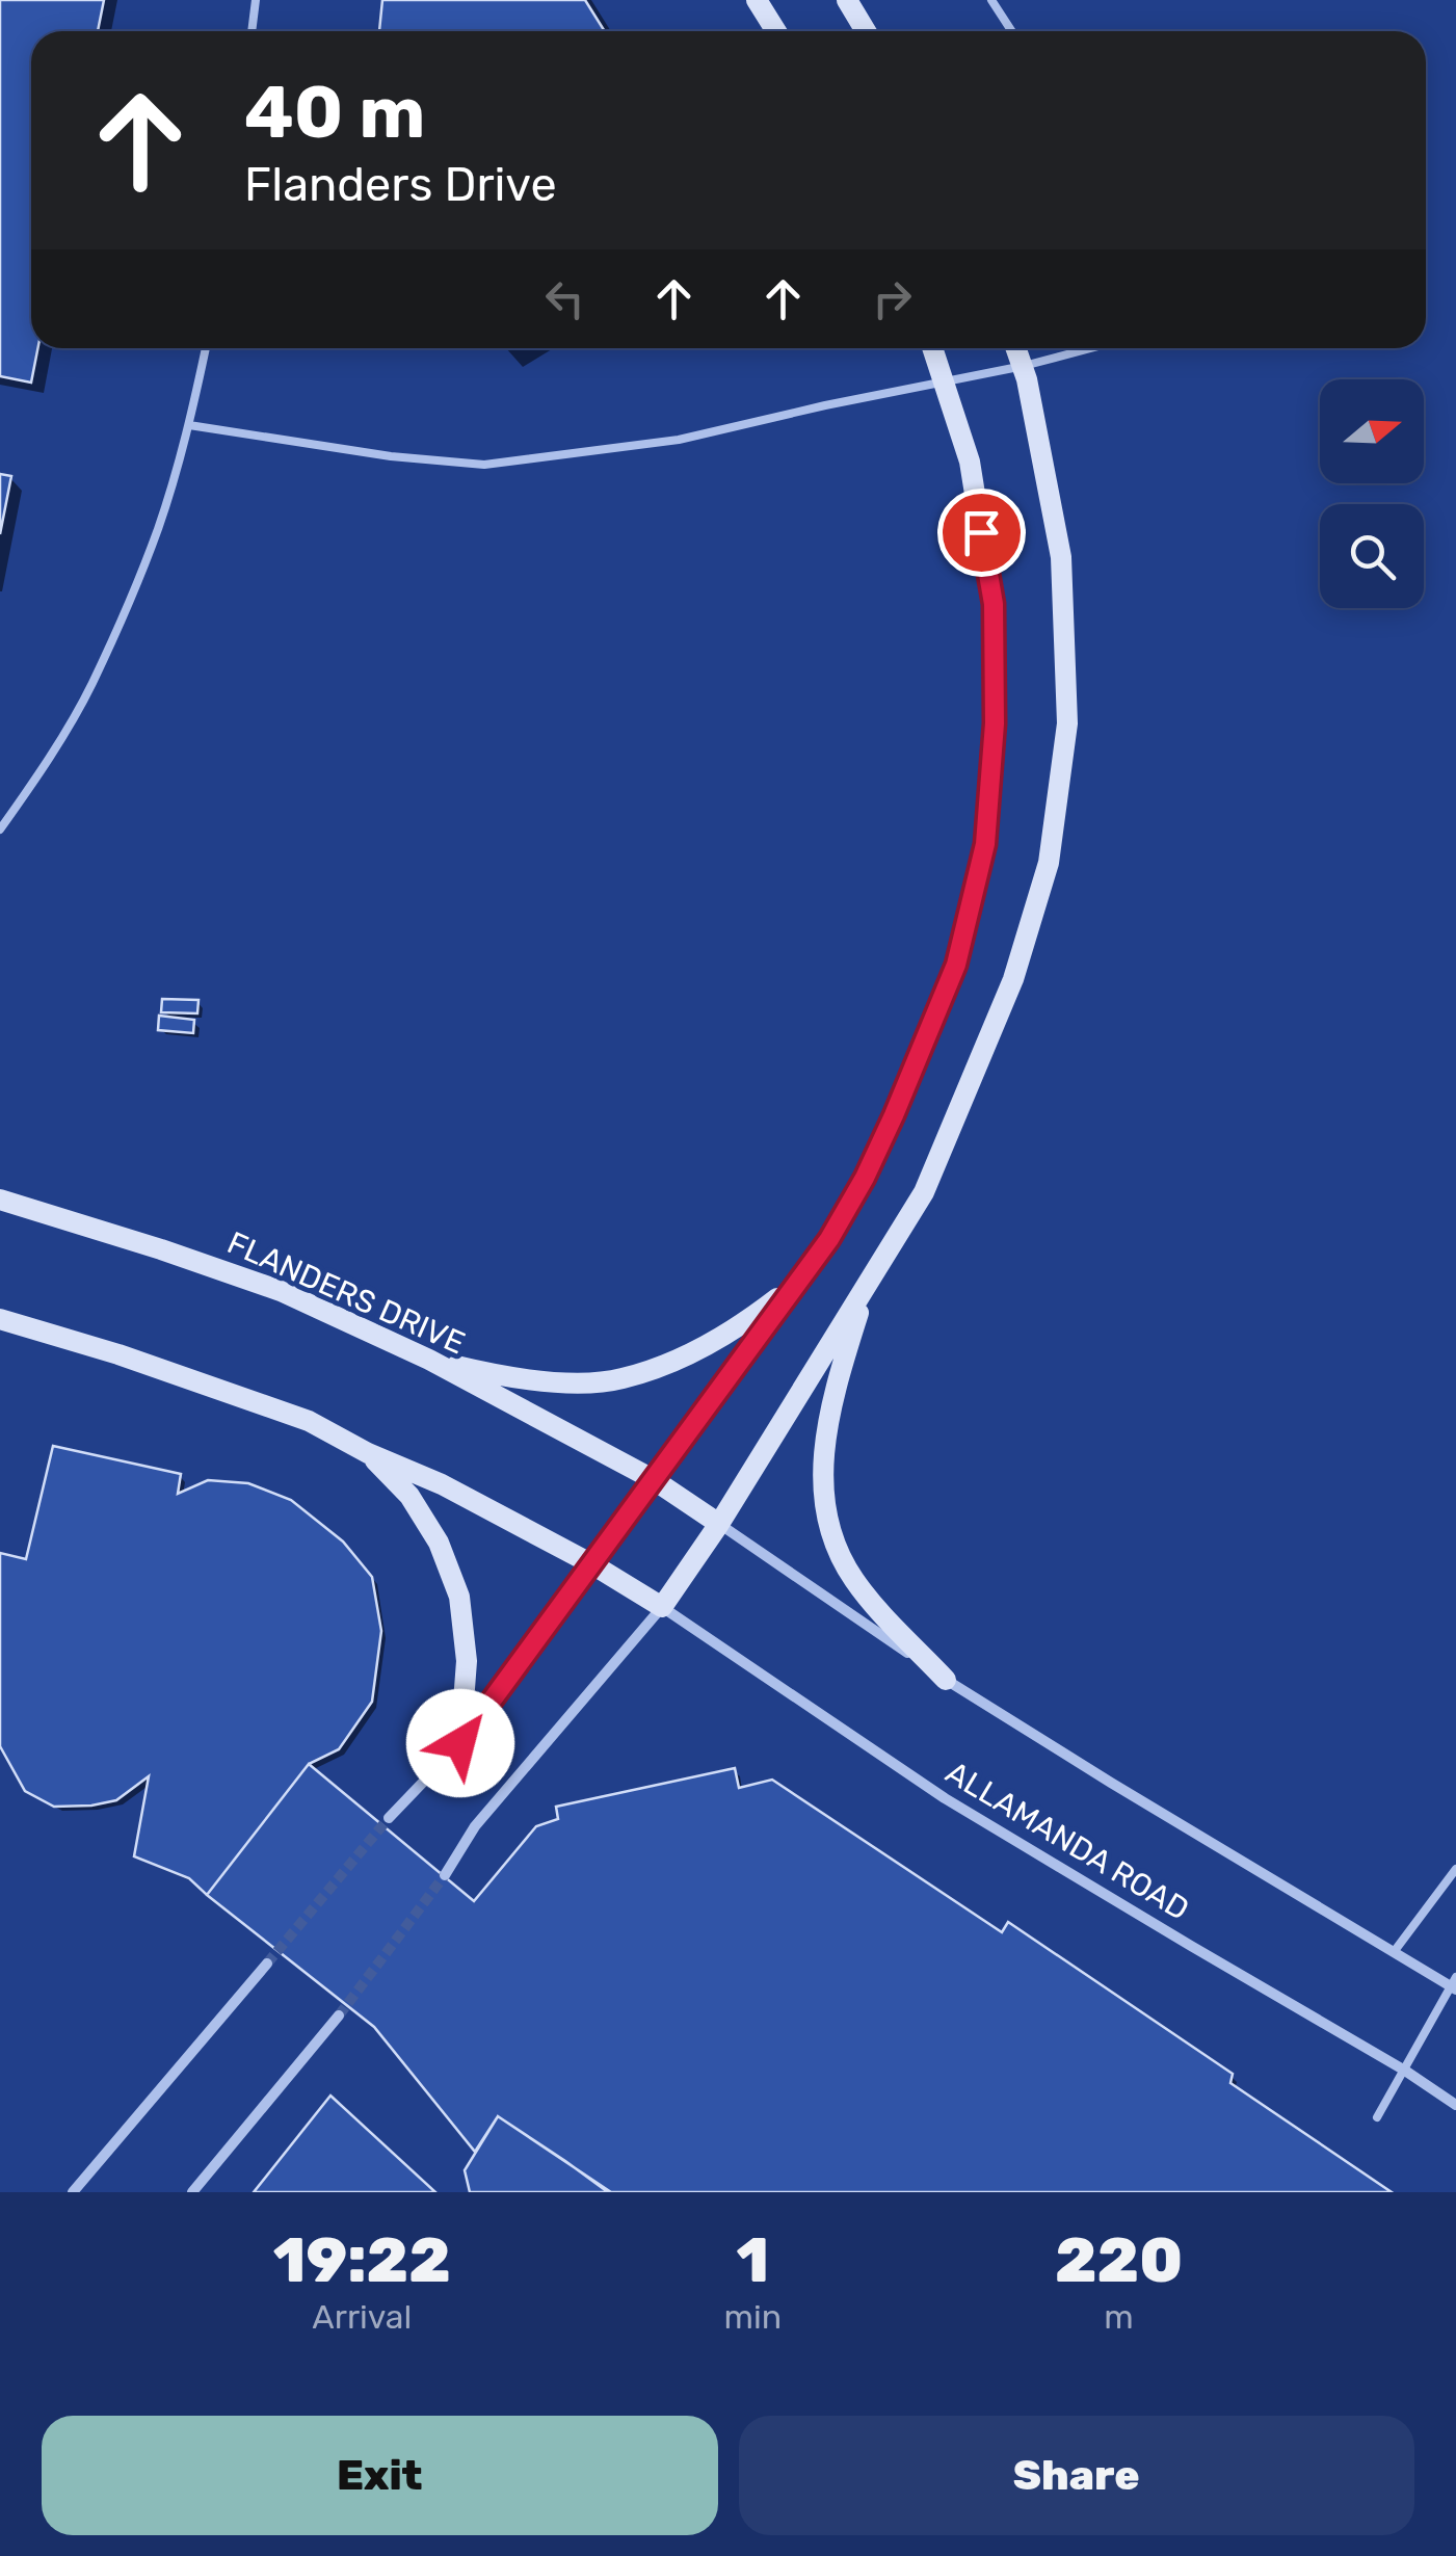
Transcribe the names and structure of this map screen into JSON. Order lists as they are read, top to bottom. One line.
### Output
{"streets":{"street":["FLANDERS DRIVE","ALLAMANDA ROAD"]},"north":"right","page":{"turn":["40 m","Flanders Drive"],"eta":["19:22","Arrival","1","min","220","m"],"buttons":["Exit","Share"]}}
